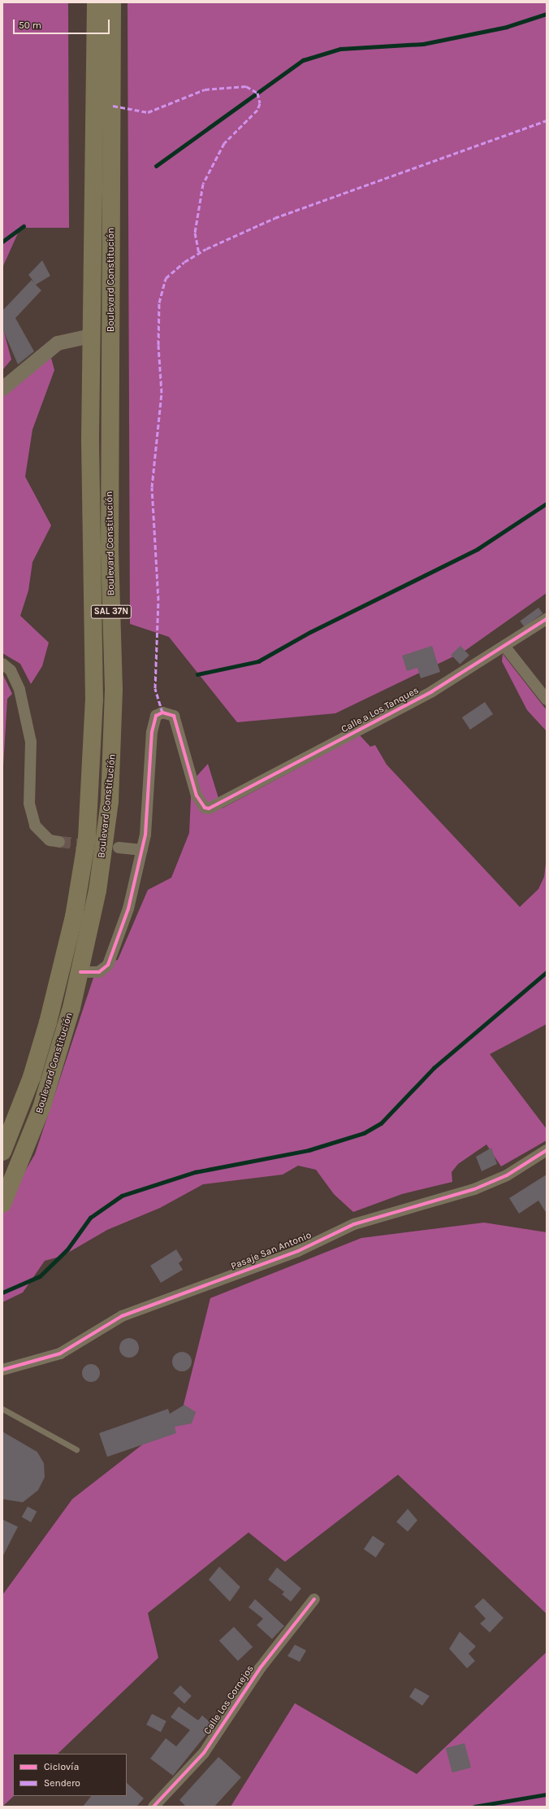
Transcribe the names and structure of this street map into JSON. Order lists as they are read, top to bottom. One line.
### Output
{"streets":{"highway":["Boulevard Constitución","SAL 37N"],"street":["Calle a Los Tanques","Pasaje San Antonio","Calle Los Cornejos"]},"legend":["Ciclovía","Sendero"],"scale_bar":"50 m"}
